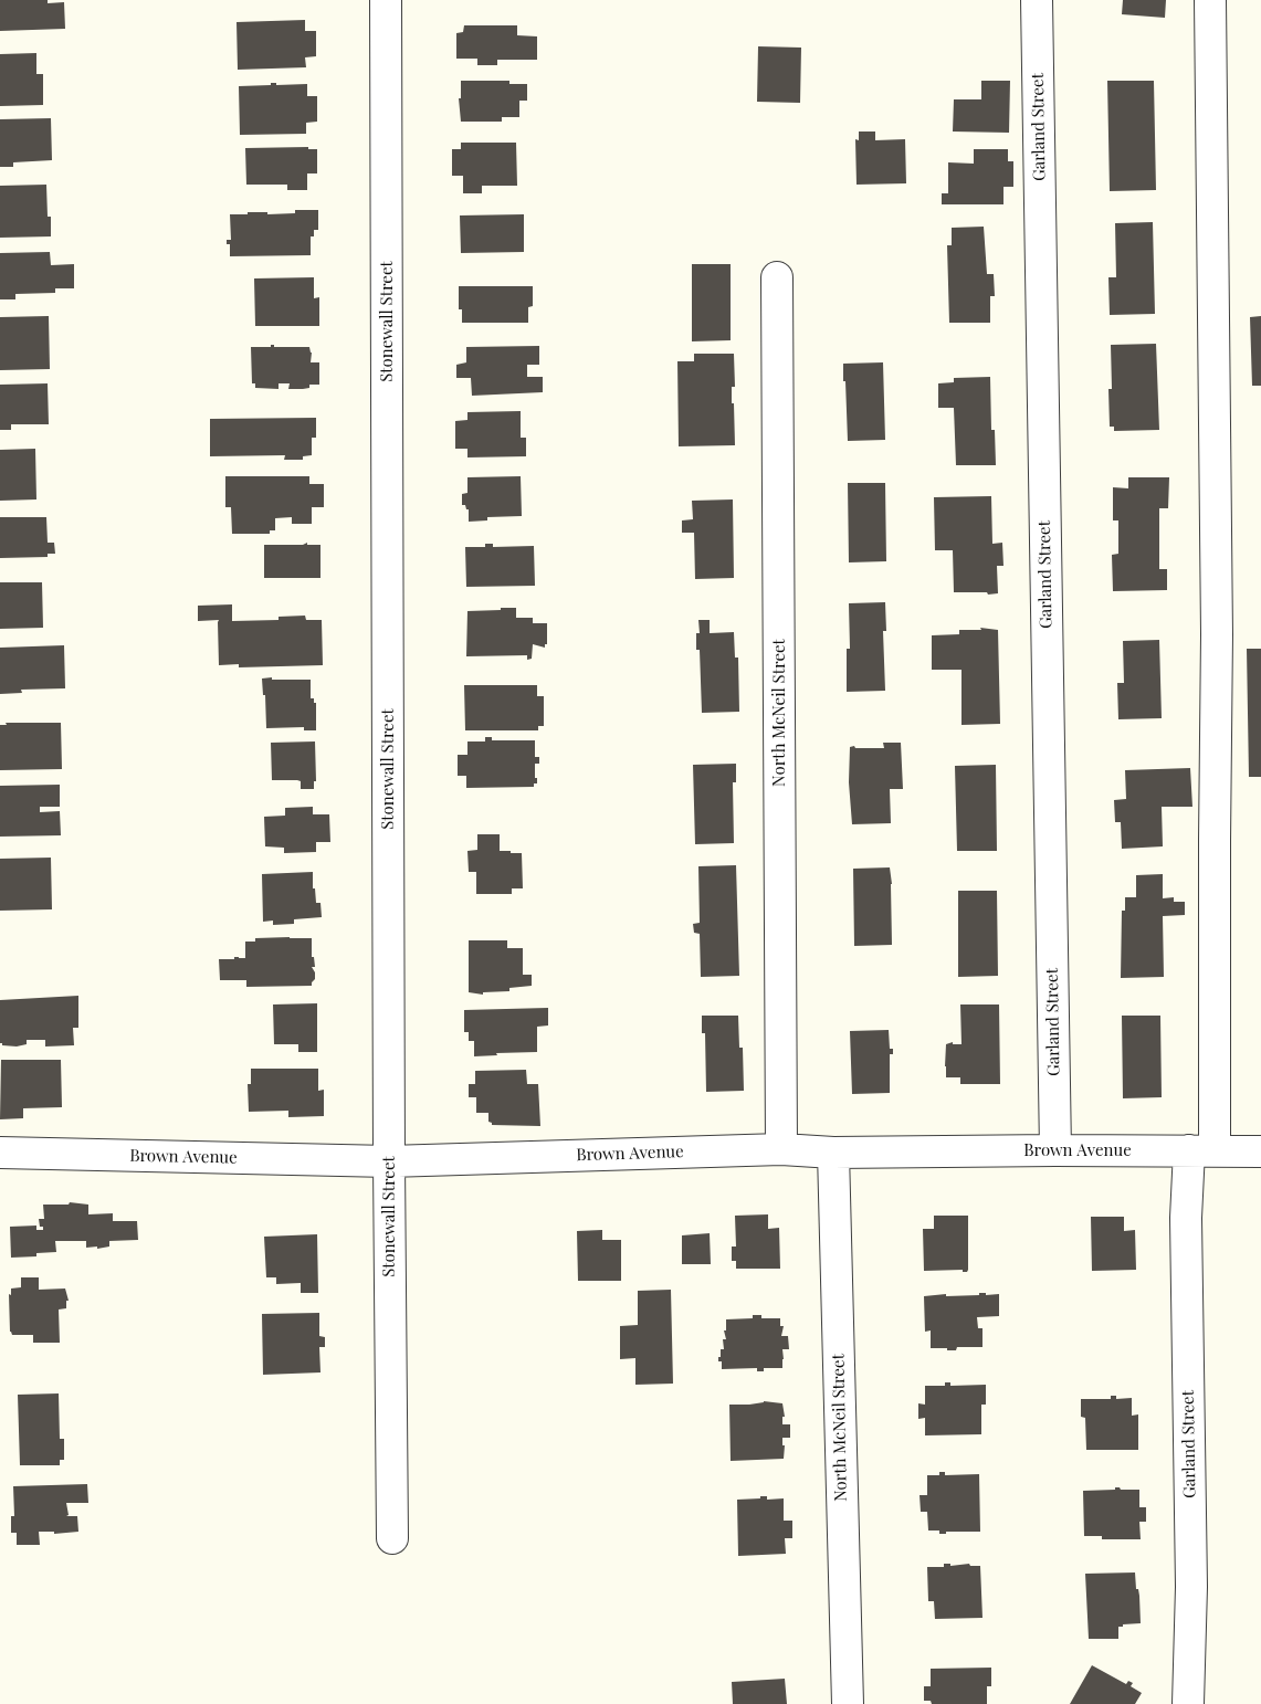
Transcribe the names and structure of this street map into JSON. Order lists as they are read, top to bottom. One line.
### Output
{"streets":{"street":["Garland Street","Stonewall Street","North McNeil Street","Brown Avenue"]},"crossings":[["Garland Street","Brown Avenue"],["Stonewall Street","Brown Avenue"],["North McNeil Street","Brown Avenue"]]}
